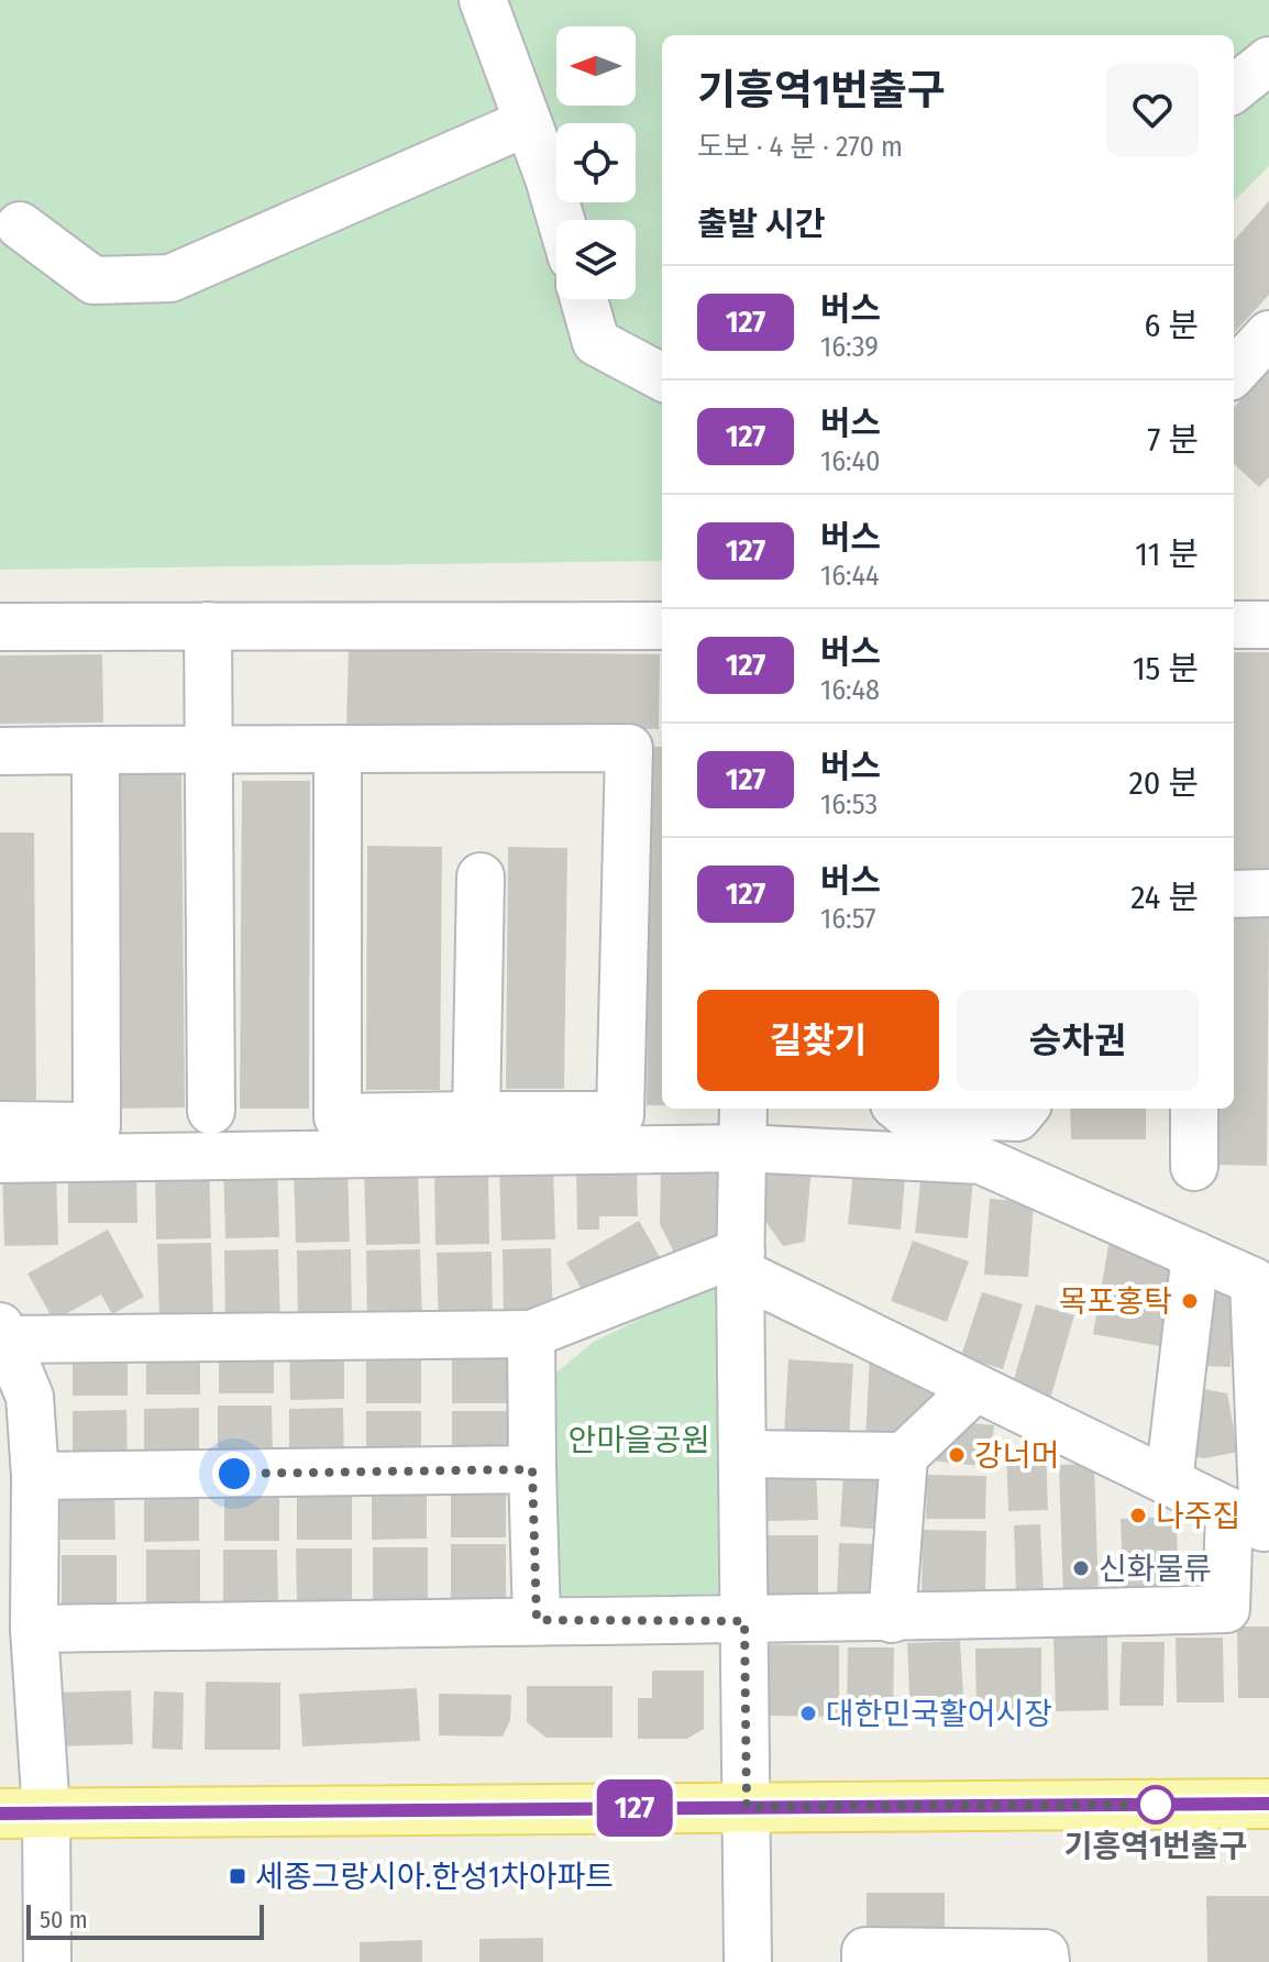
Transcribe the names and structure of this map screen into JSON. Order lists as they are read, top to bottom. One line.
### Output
{"parks":["안마을공원"],"places":{"other":["목포홍탁","강너머","나주집","신화물류","대한민국활어시장","기흥역1번출구"],"transit":["세종그랑시아.한성1차아파트"]},"lines":["bus line 127"],"scale_bar":"50 m","north":"left","page":{"on_map":"127","heading":[["기흥역1번출구","도보 · 4 분 · 270 m"],"출발 시간"],"list":[{"mark":"127","name":"버스","note":"16:39","value":"6 분"},{"mark":"127","name":"버스","note":"16:40","value":"7 분"},{"mark":"127","name":"버스","note":"16:44","value":"11 분"},{"mark":"127","name":"버스","note":"16:48","value":"15 분"},{"mark":"127","name":"버스","note":"16:53","value":"20 분"},{"mark":"127","name":"버스","note":"16:57","value":"24 분"}],"buttons":["길찾기","승차권"],"scale":"50 m"}}
